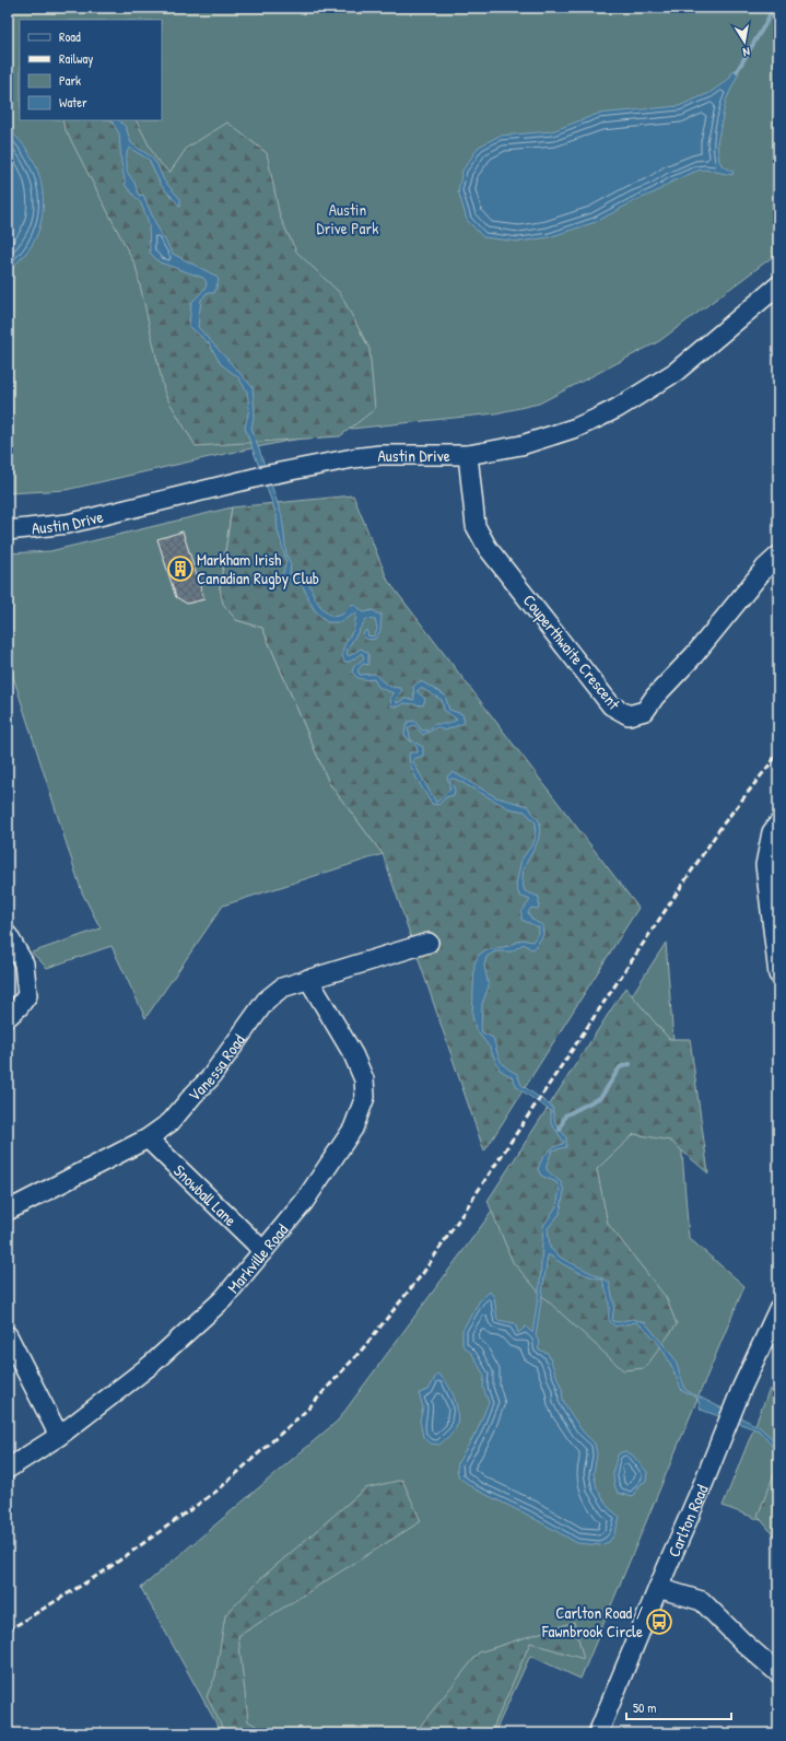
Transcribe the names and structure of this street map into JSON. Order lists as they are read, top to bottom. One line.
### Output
{"streets":{"street":["Austin Drive","Couperthwaite Crescent","Vanessa Road","Snowball Lane","Markville Road","Carlton Road"]},"crossings":[["Austin Drive","Couperthwaite Crescent"],["Vanessa Road","Snowball Lane"],["Vanessa Road","Markville Road"],["Snowball Lane","Markville Road"]],"parks":["Austin Drive Park"],"places":{"building":["Markham Irish Canadian Rugby Club"],"bus stop":["Carlton Road / Fawnbrook Circle"]},"legend":["Road","Railway","Park","Water"],"scale_bar":"50 m","north":"bottom"}
